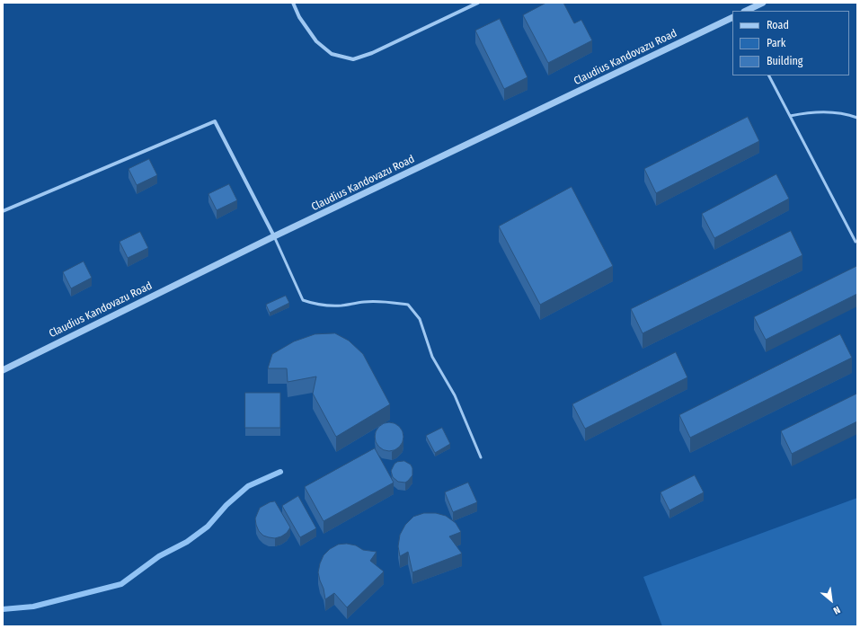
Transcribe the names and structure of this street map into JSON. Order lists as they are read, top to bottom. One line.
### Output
{"streets":{"street":["Claudius Kandovazu Road"]},"legend":["Road","Park","Building"],"north":"bottom right"}
